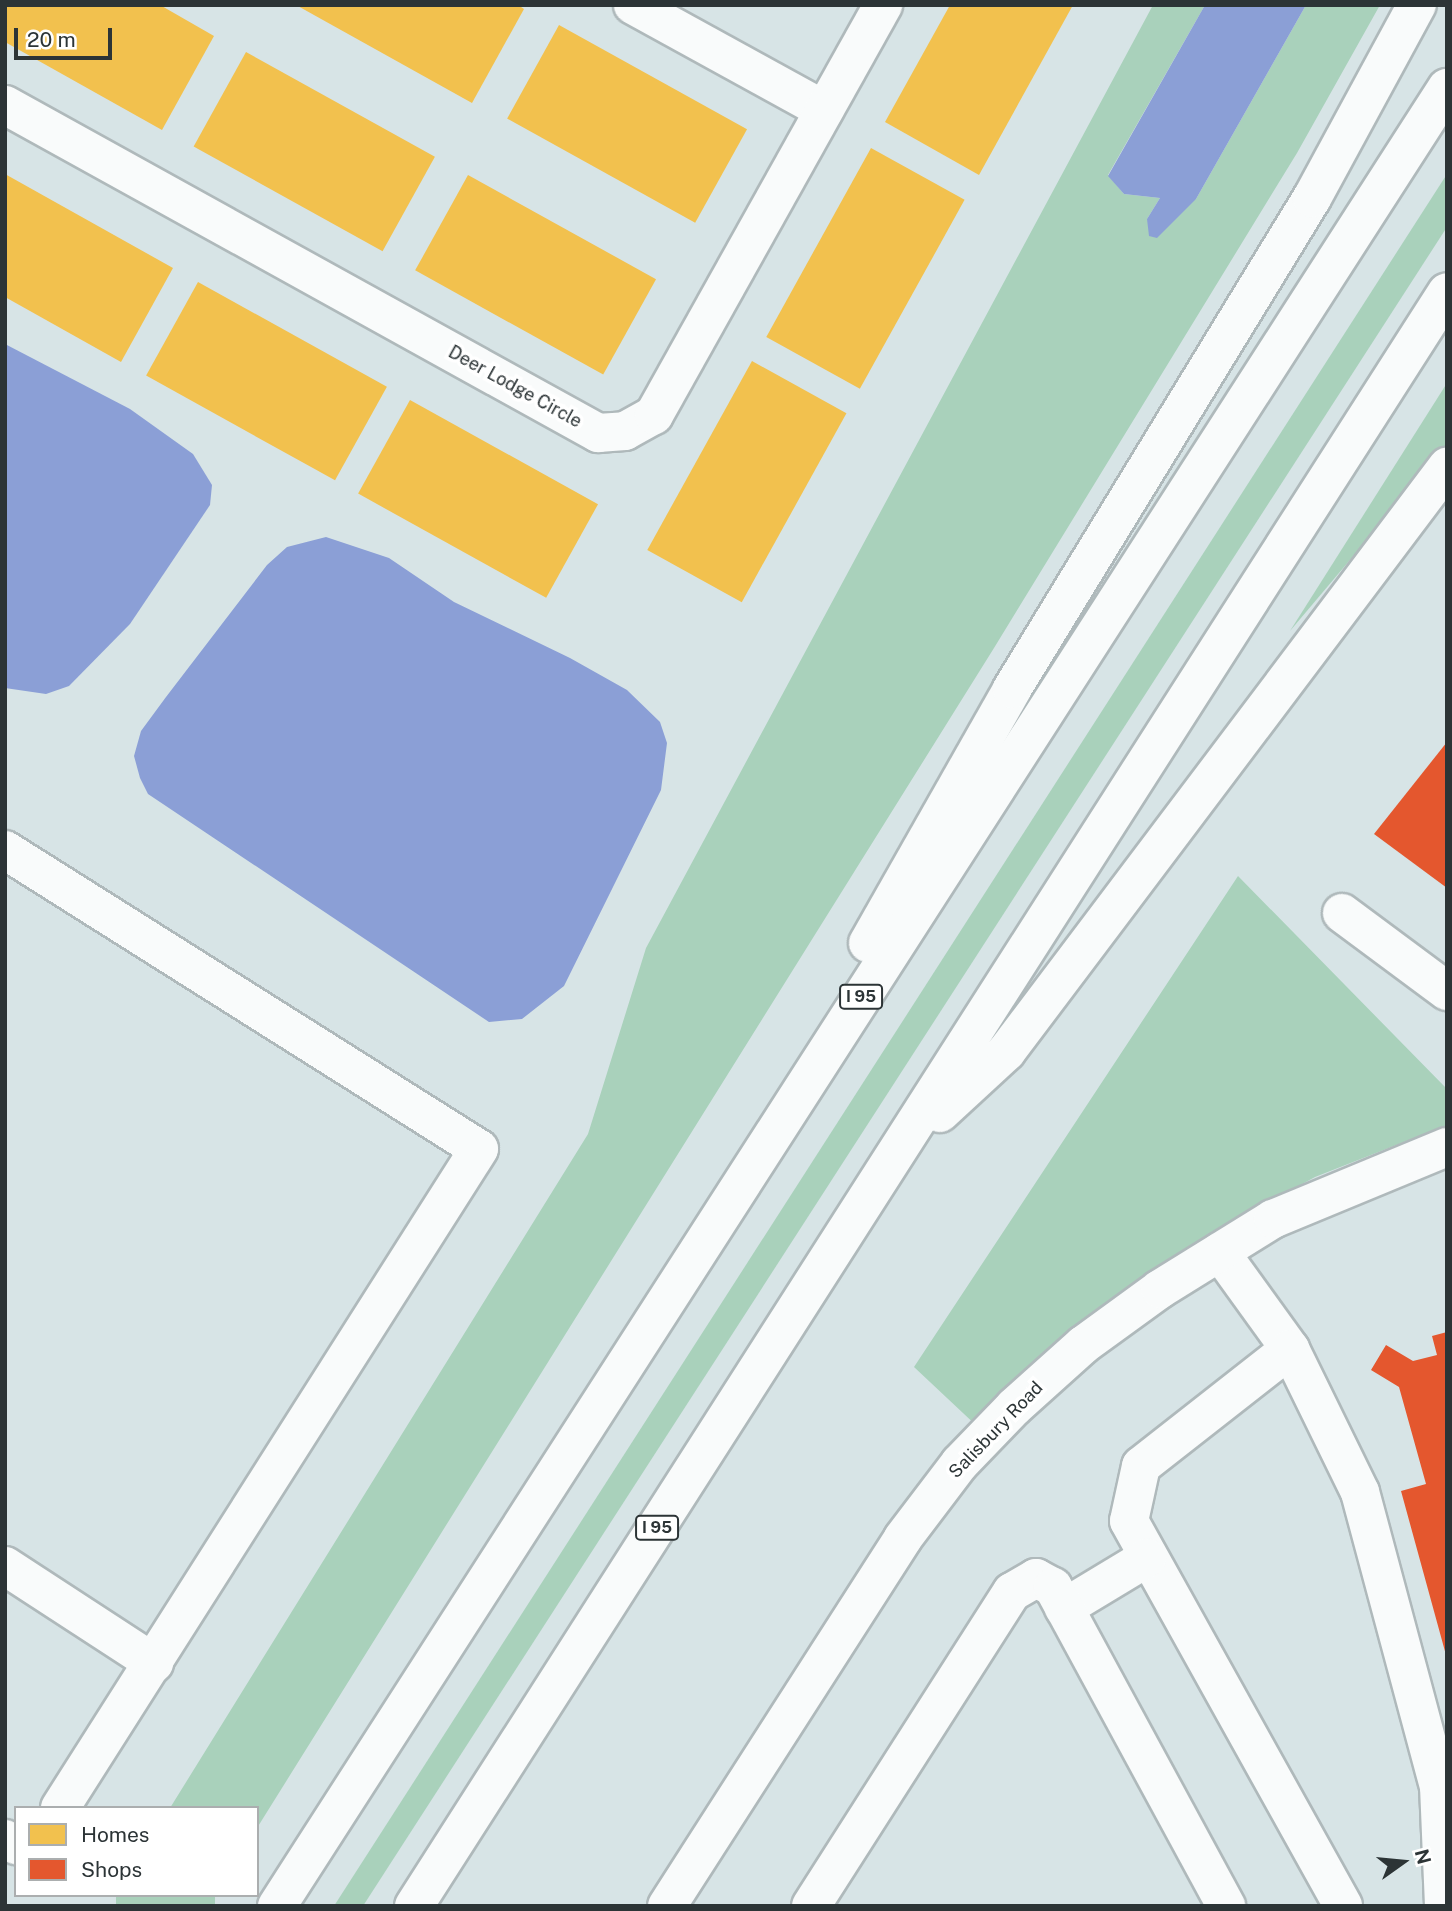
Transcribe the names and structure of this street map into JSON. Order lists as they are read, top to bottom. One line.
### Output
{"streets":{"main road":["Deer Lodge Circle","I 95","Salisbury Road"]},"legend":["Homes","Shops"],"scale_bar":"20 m","north":"right"}
